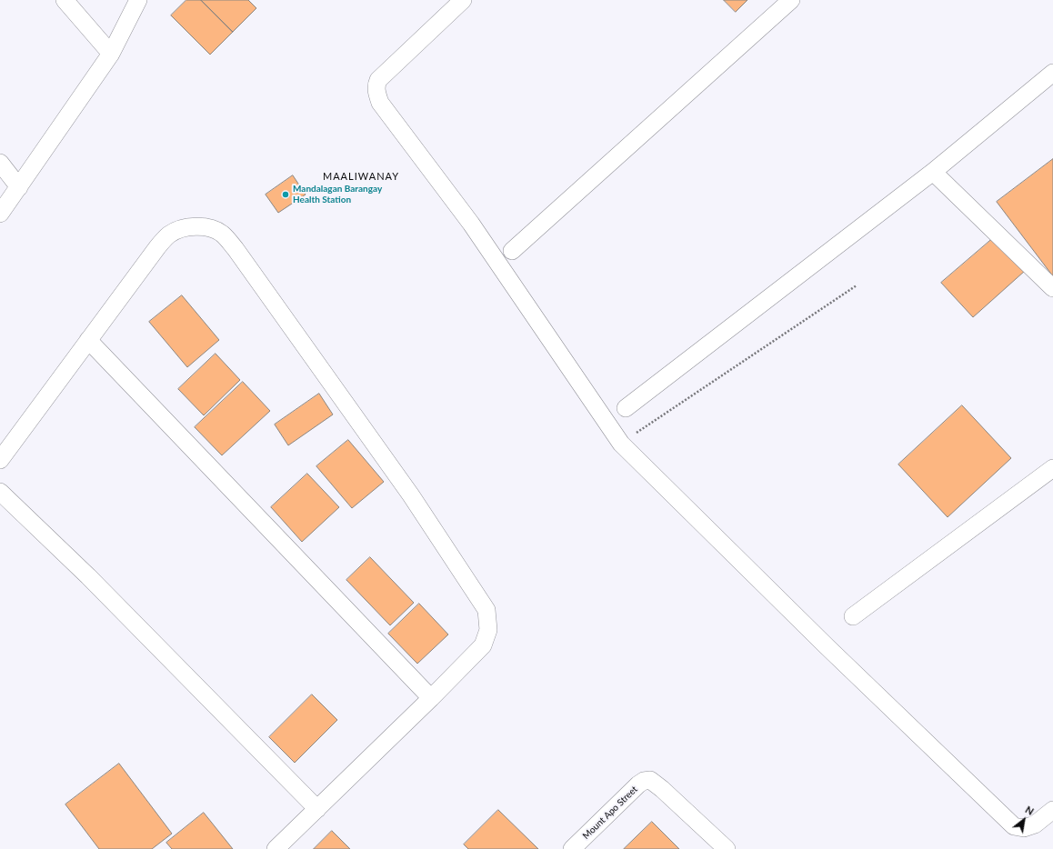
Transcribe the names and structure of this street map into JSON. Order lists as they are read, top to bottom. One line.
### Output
{"streets":{"street":["Mount Apo Street"]},"districts":["MAALIWANAY"],"places":["Mandalagan Barangay Health Station"],"north":"top right"}
